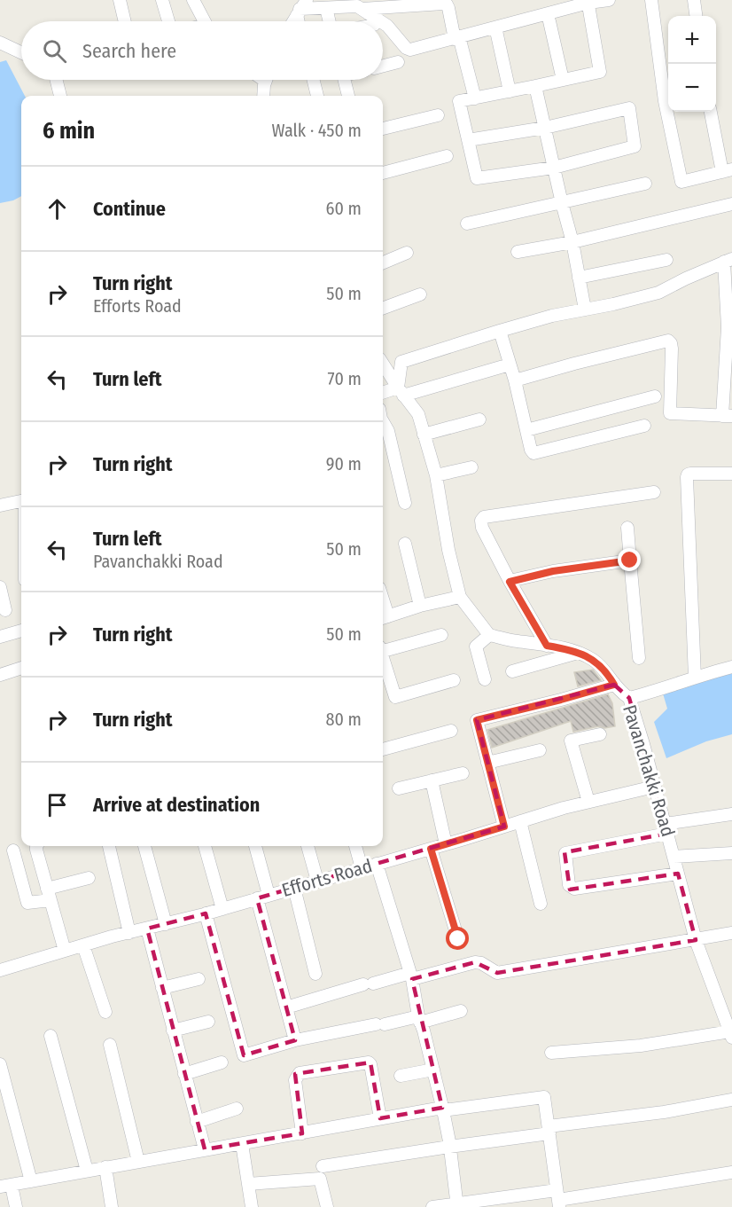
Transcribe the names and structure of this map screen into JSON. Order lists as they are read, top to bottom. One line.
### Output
{"streets":{"street":["Pavanchakki Road","Efforts Road"]},"crossings":[["Pavanchakki Road","Efforts Road"]],"page":{"map_buttons":["+","−"],"search":"Search here","heading":["6 min","Walk · 450 m"],"list":[["Continue","60 m"],["Turn right","Efforts Road","50 m"],["Turn left","70 m"],["Turn right","90 m"],["Turn left","Pavanchakki Road","50 m"],["Turn right","50 m"],["Turn right","80 m"],"Arrive at destination"]}}
